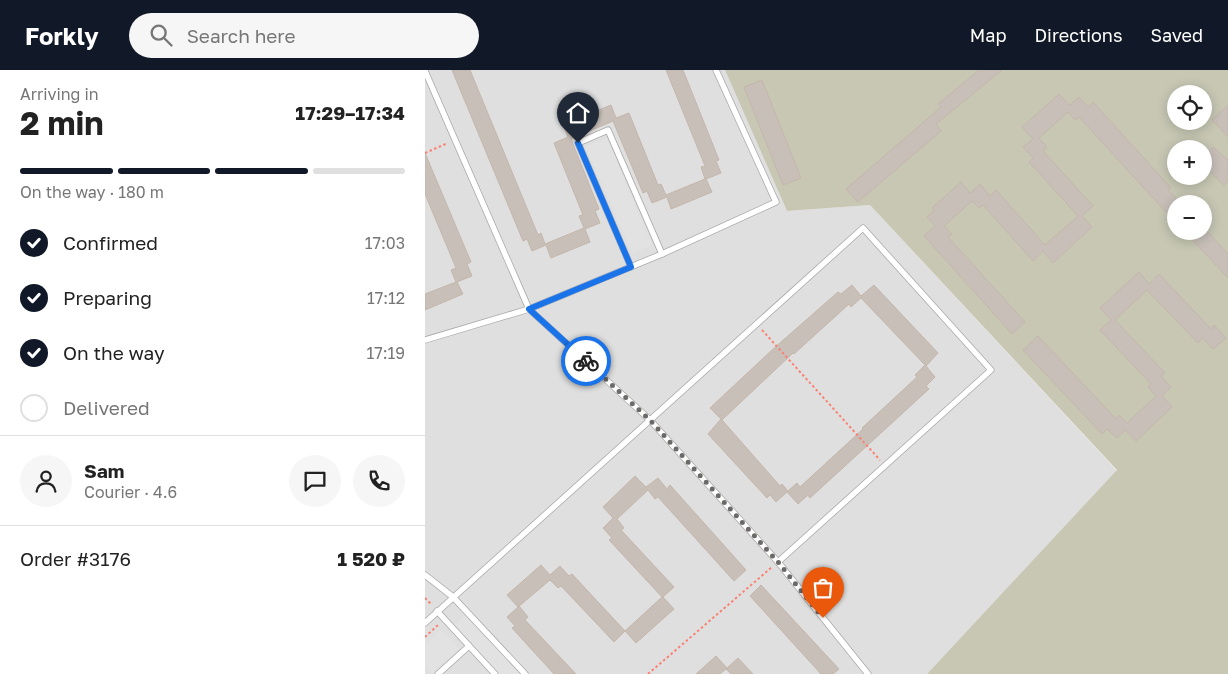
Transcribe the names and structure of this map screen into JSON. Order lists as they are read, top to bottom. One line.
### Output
{"page":{"header":"Forkly","search":"Search here","nav":["Map","Directions","Saved"],"heading":["2 min","Arriving in","17:29–17:34"],"panel":["Sam","Courier · 4.6","Order #3176","1 520 ₽"],"map_buttons":["+","−"],"bar":"On the way · 180 m","list":[["Confirmed","17:03"],["Preparing","17:12"],["On the way","17:19"],"Delivered"]}}
